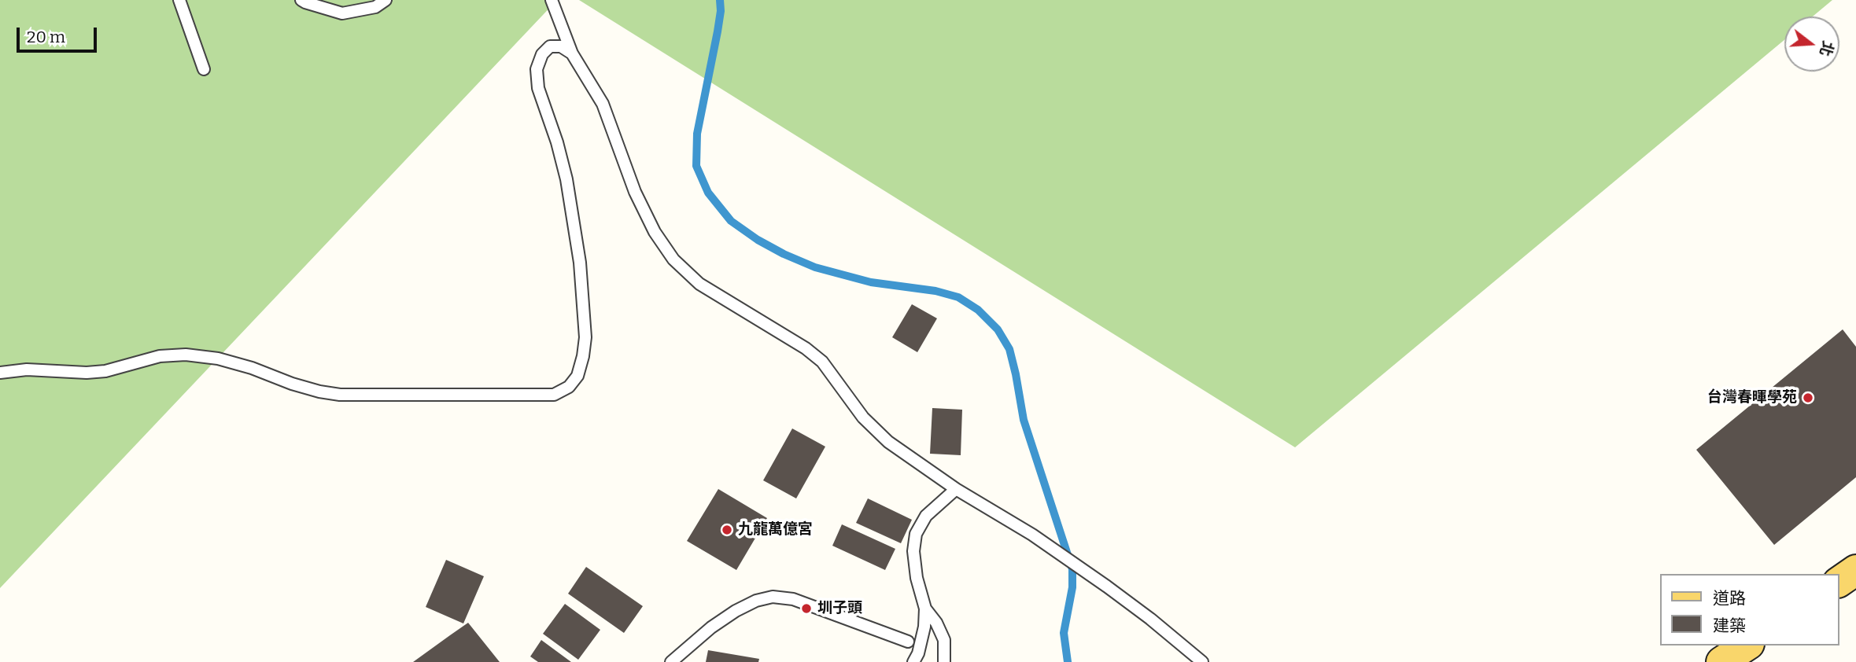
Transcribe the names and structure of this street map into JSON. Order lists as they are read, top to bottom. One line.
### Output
{"places":["台灣春暉學苑","九龍萬億宮","圳子頭"],"legend":["道路","建築"],"scale_bar":"20 m","north":"right"}
